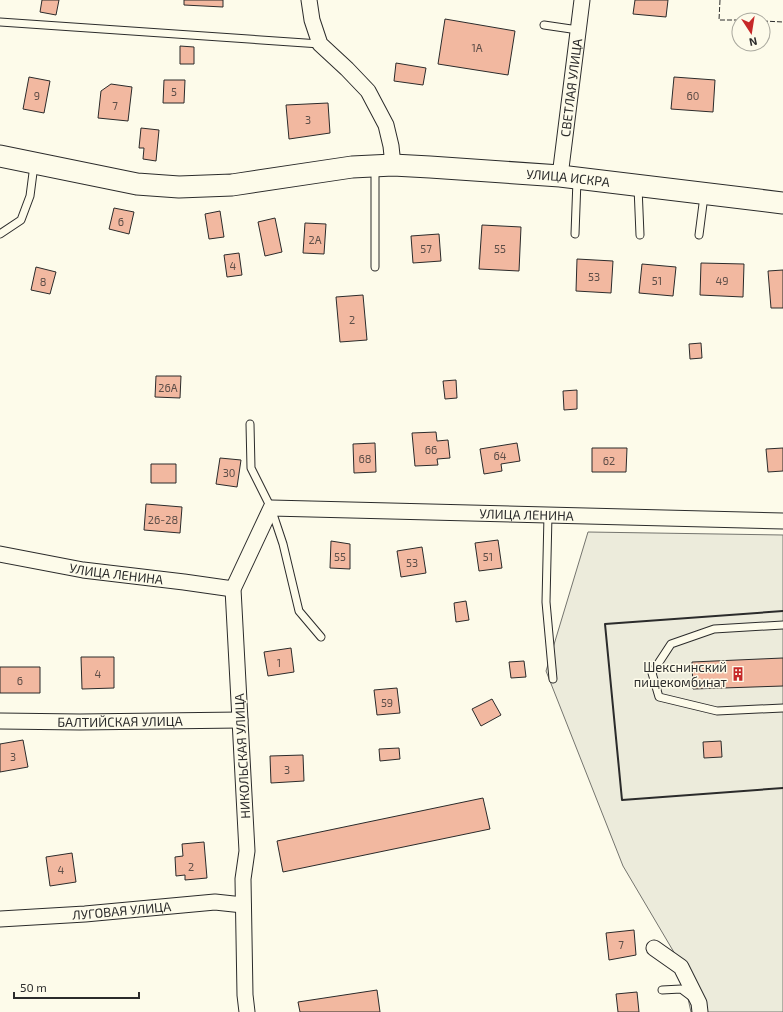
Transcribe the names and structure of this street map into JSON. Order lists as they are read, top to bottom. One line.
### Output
{"streets":{"street":["СВЕТЛАЯ УЛИЦА","УЛИЦА ИСКРА","УЛИЦА ЛЕНИНА","БАЛТИЙСКАЯ УЛИЦА","НИКОЛЬСКАЯ УЛИЦА","ЛУГОВАЯ УЛИЦА"]},"crossings":[["СВЕТЛАЯ УЛИЦА","УЛИЦА ИСКРА"],["УЛИЦА ЛЕНИНА","НИКОЛЬСКАЯ УЛИЦА"],["БАЛТИЙСКАЯ УЛИЦА","НИКОЛЬСКАЯ УЛИЦА"],["НИКОЛЬСКАЯ УЛИЦА","ЛУГОВАЯ УЛИЦА"]],"places":{"building":["Шекснинский пищекомбинат"]},"house_numbers":["1А","5","9","60","7","3","6","2А","57","55","4","53","51","49","8","2","26А","66","64","68","62","30","26-28","55","51","53","1","4","6","59","3","3","2","4","7"],"scale_bar":"50 m","north":"bottom"}
